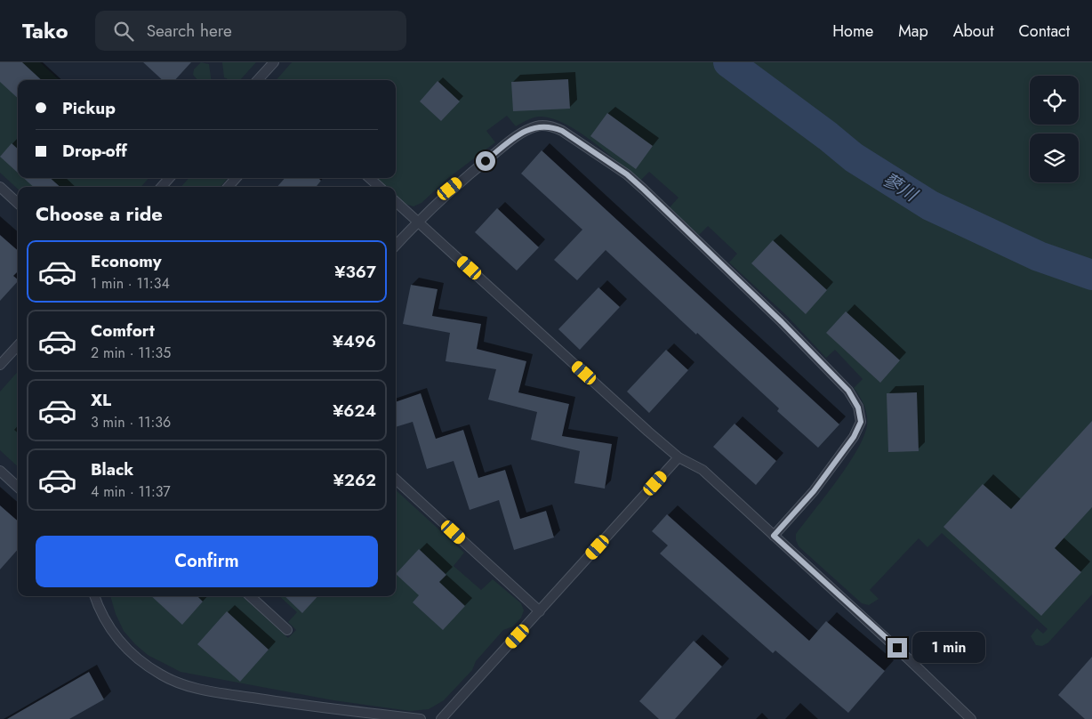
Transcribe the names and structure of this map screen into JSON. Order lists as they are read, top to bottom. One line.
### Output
{"water":["蓼川"],"page":{"header":"Tako","search":"Search here","nav":["Home","Map","About","Contact"],"banner":["Pickup","Drop-off"],"heading":"Choose a ride","list":[{"name":"Economy","note":"1 min · 11:34","value":"¥367"},{"name":"Comfort","note":"2 min · 11:35","value":"¥496"},{"name":"XL","note":"3 min · 11:36","value":"¥624"},{"name":"Black","note":"4 min · 11:37","value":"¥262"}],"buttons":"Confirm","bubble":"1 min"}}
